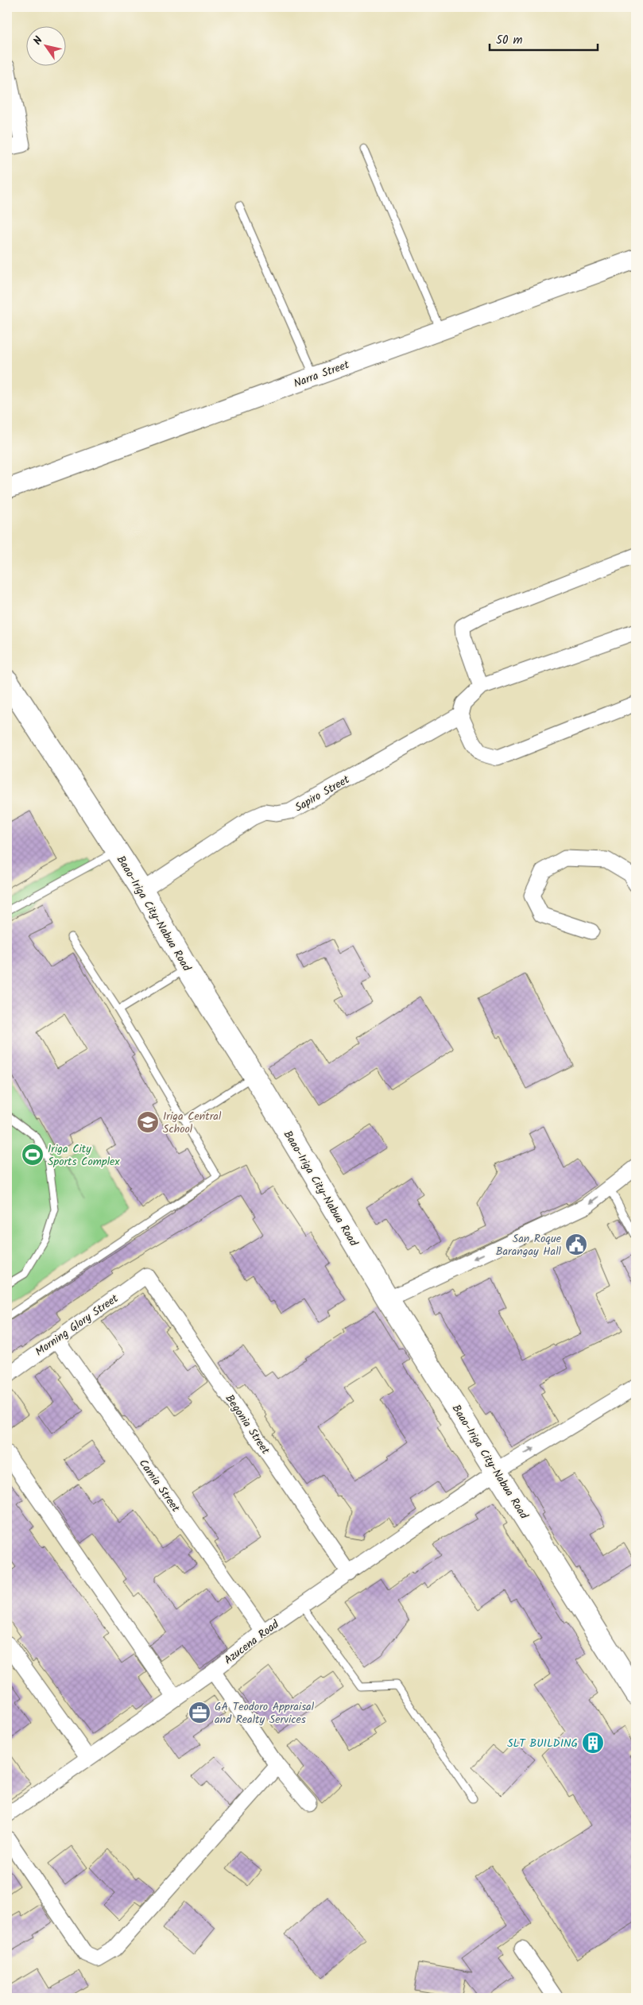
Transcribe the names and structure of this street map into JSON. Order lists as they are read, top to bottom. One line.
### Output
{"streets":{"main road":["Baao-Iriga City-Nabua Road"],"street":["Narra Street","Sapiro Street","Morning Glory Street","Begonia Street","Camia Street","Azucena Road"]},"crossings":[["Sapiro Street","Baao-Iriga City-Nabua Road"],["Baao-Iriga City-Nabua Road","Azucena Road"],["Morning Glory Street","Begonia Street"],["Morning Glory Street","Camia Street"],["Begonia Street","Azucena Road"],["Camia Street","Azucena Road"]],"places":{"school or university":["Iriga Central School"],"sports":["Iriga City Sports Complex"],"public building":["San Roque Barangay Hall"],"office":["GA Teodoro Appraisal and Realty Services"],"building":["SLT BUILDING"]},"scale_bar":"50 m","north":"top left"}
